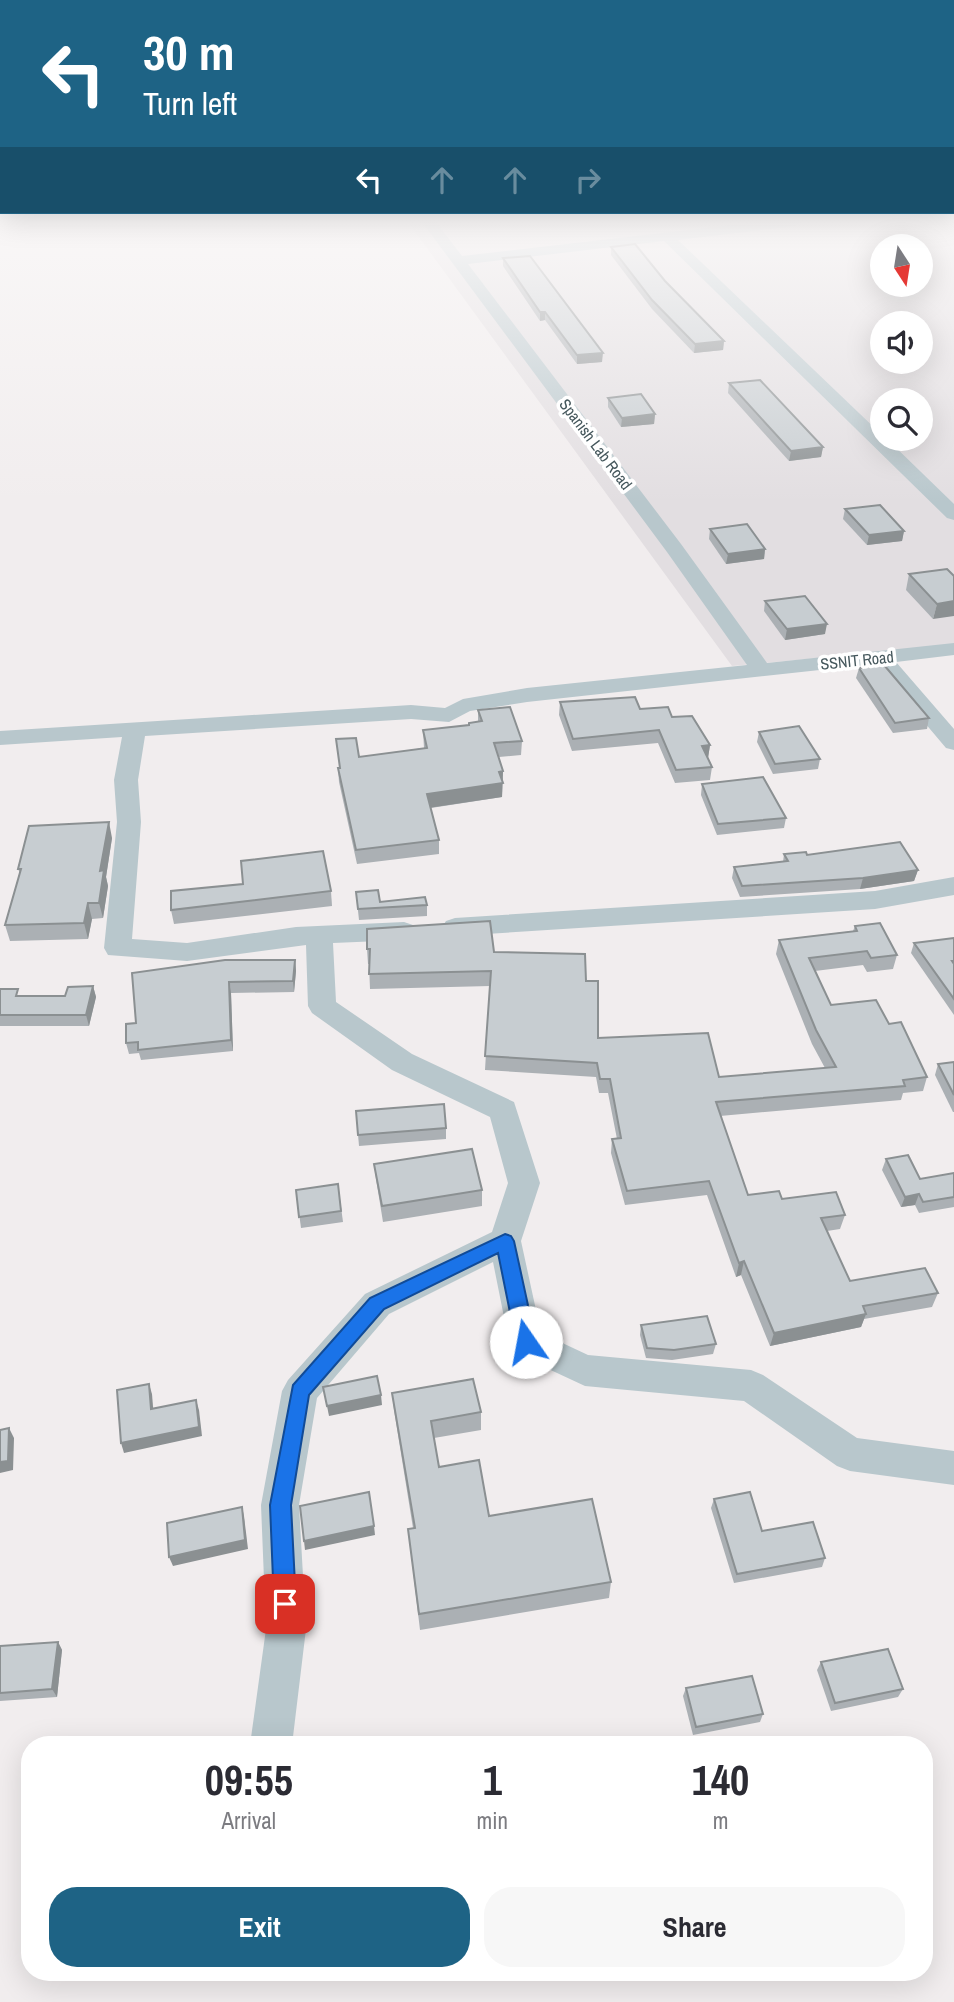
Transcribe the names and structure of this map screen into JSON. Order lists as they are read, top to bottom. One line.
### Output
{"streets":{"street":["Spanish Lab Road","SSNIT Road"]},"crossings":[["Spanish Lab Road","SSNIT Road"]],"north":"bottom","page":{"turn":["30 m","Turn left"],"eta":["09:55","Arrival","1","min","140","m"],"buttons":["Exit","Share"]}}
